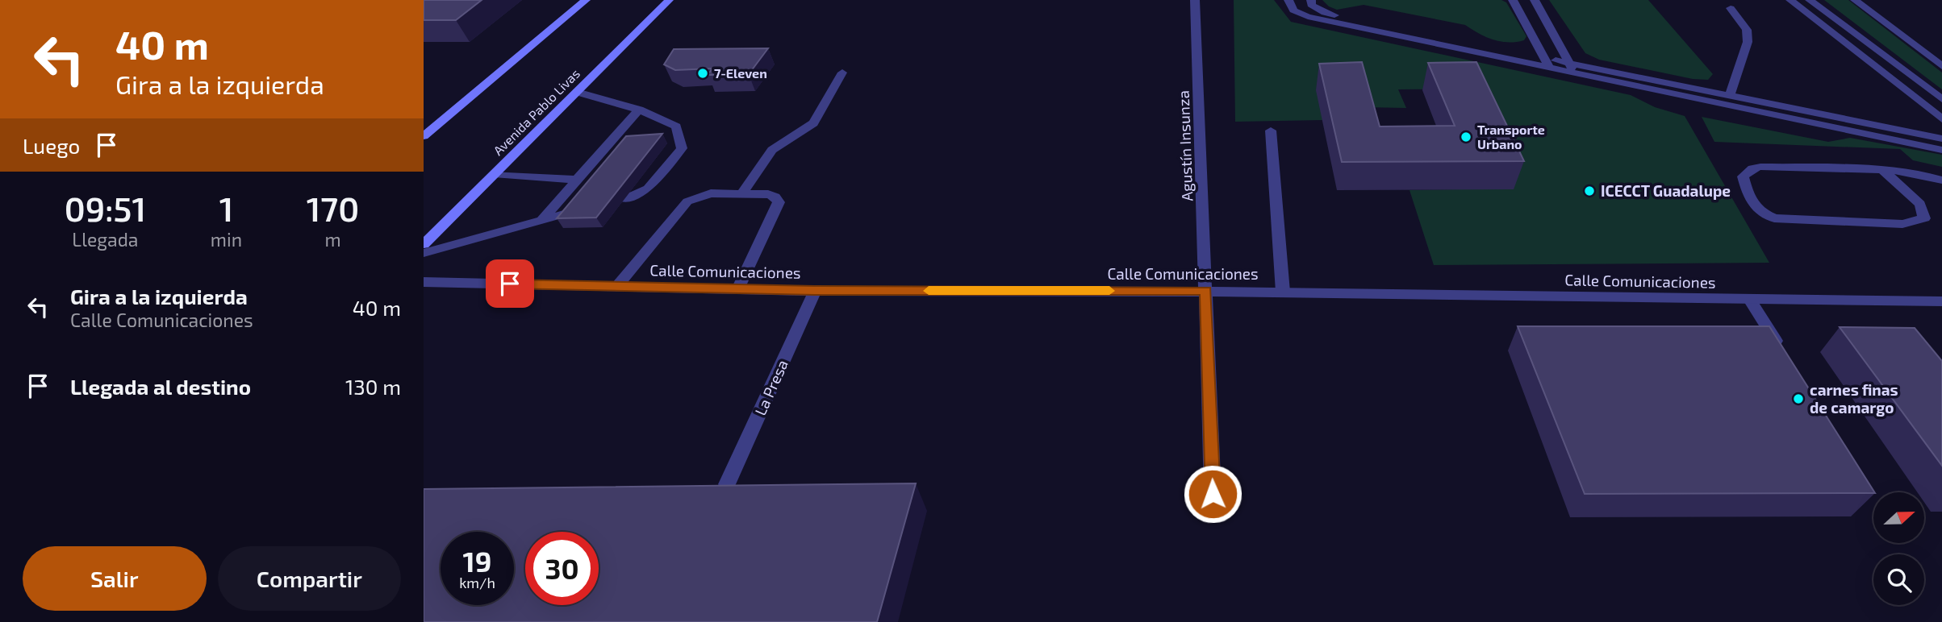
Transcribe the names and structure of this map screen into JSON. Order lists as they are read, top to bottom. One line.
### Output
{"streets":{"main road":["Avenida Pablo Livas"],"street":["Agustín Insunza","Calle Comunicaciones","La Presa"]},"crossings":[["Agustín Insunza","Calle Comunicaciones"],["Calle Comunicaciones","La Presa"]],"places":["7-Eleven","Transporte Urbano","ICECCT Guadalupe","carnes finas de camargo"],"north":"right","page":{"turn":["40 m","Gira a la izquierda"],"then":"Luego","eta":["09:51","Llegada","1","min","170","m"],"list":[{"name":"Gira a la izquierda","note":"Calle Comunicaciones","value":"40 m"},{"name":"Llegada al destino","value":"130 m"}],"speed":"19 km/h","limit":"30","buttons":["Salir","Compartir"]}}
